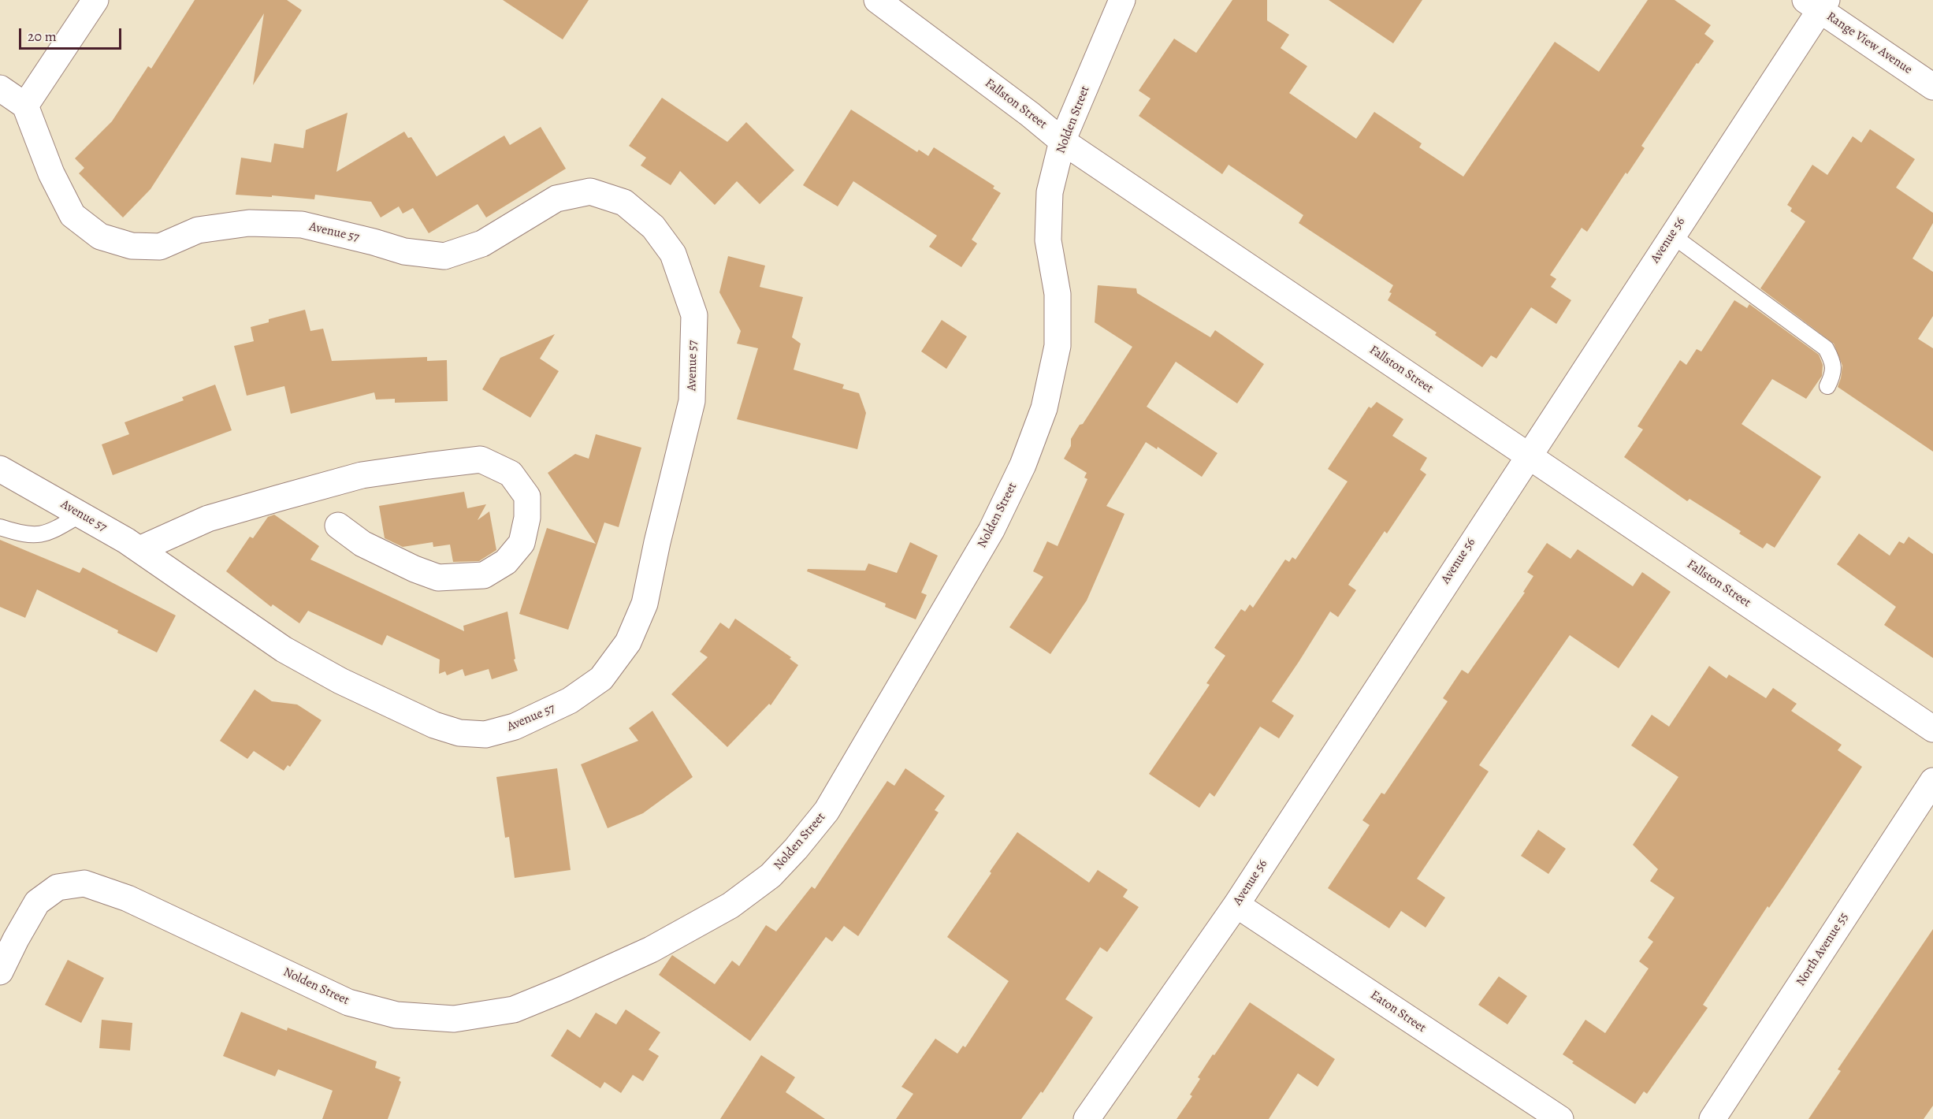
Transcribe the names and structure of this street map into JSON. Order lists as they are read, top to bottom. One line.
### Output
{"streets":{"street":["Range View Avenue","Fallston Street","Nolden Street","Avenue 57","Avenue 56","North Avenue 55","Eaton Street"]},"crossings":[["Range View Avenue","Avenue 56"],["Fallston Street","Nolden Street"],["Fallston Street","Avenue 56"],["Avenue 56","Eaton Street"]],"scale_bar":"20 m"}
